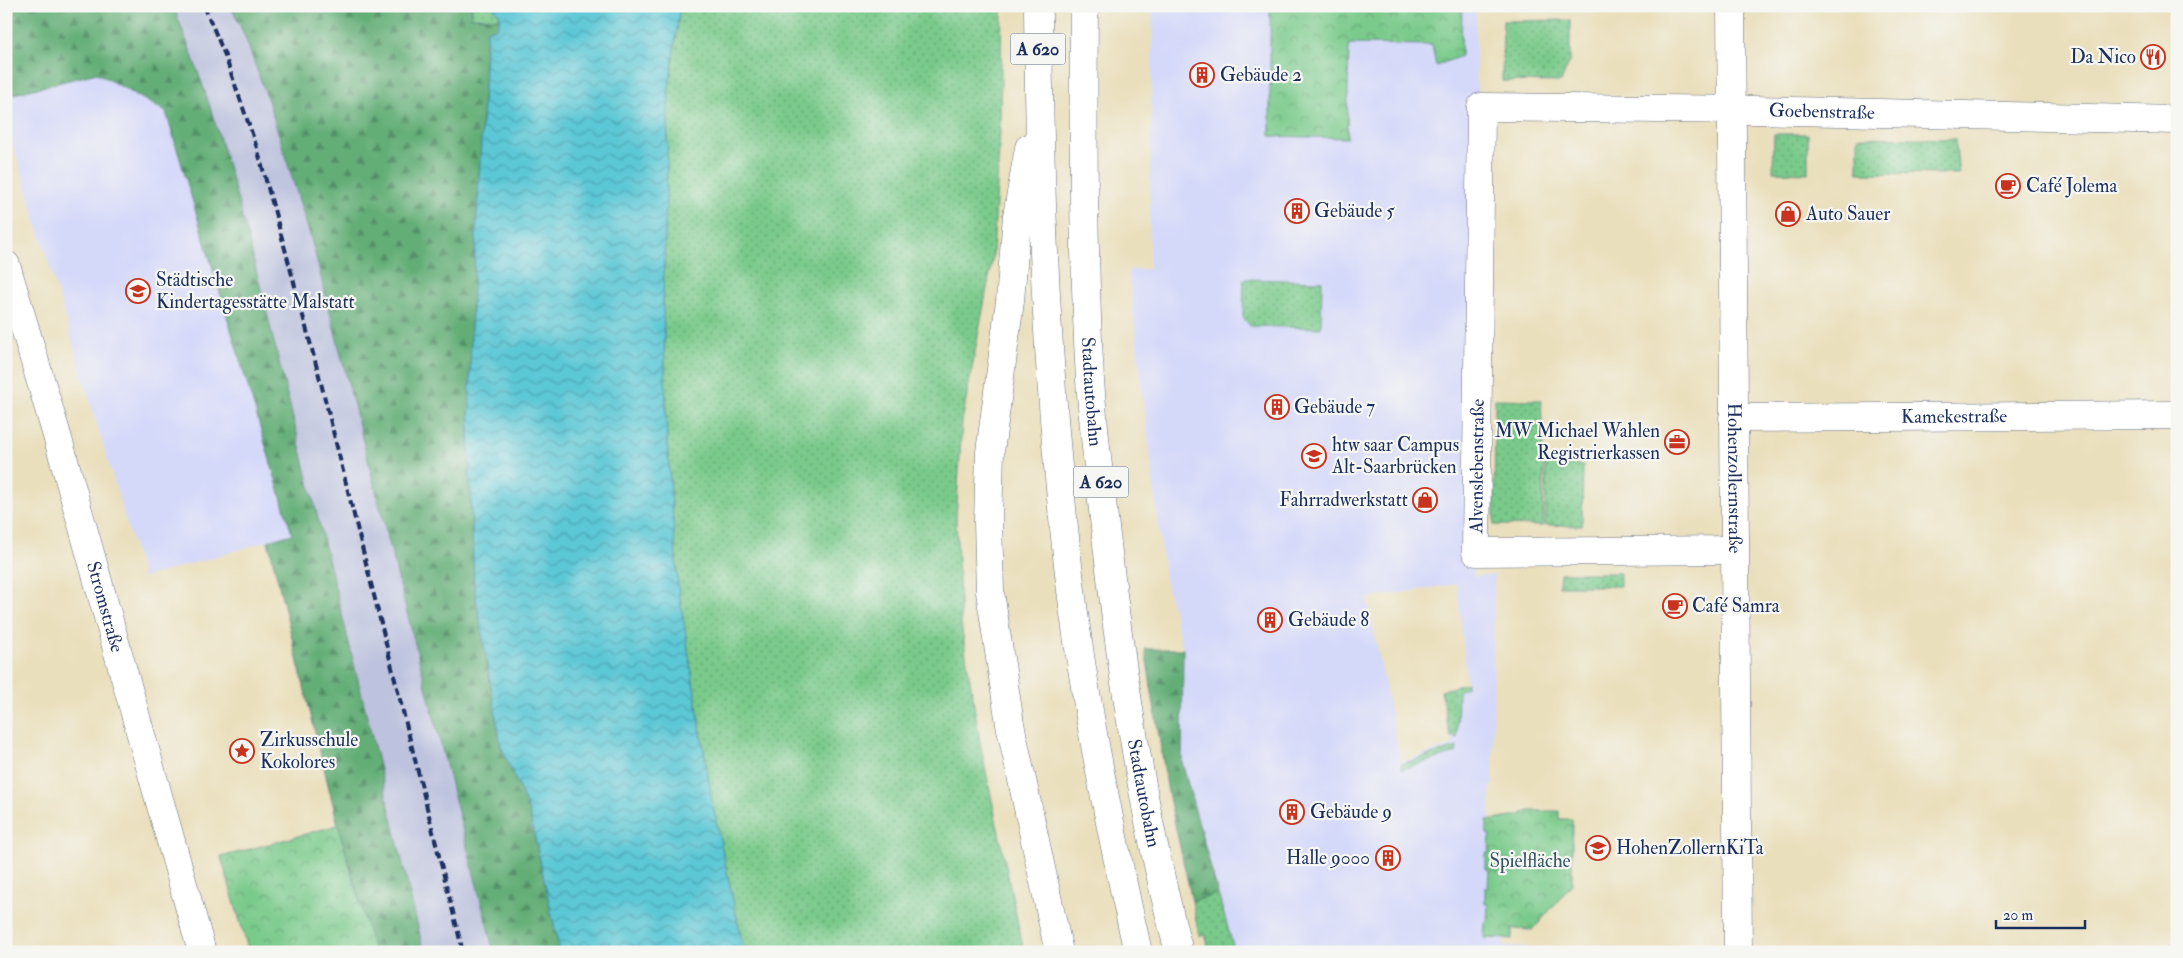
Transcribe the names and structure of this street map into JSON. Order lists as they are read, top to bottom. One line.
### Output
{"streets":{"main road":["A 620","Goebenstraße","Stadtautobahn","Kamekestraße","Alvenslebenstraße","Hohenzollernstraße","Stromstraße"]},"crossings":[["Goebenstraße","Alvenslebenstraße"],["Goebenstraße","Hohenzollernstraße"],["Kamekestraße","Hohenzollernstraße"],["Alvenslebenstraße","Hohenzollernstraße"]],"parks":["Spielfläche"],"places":{"restaurant":["Da Nico"],"building":["Gebäude 2","Gebäude 5","Gebäude 7","Gebäude 8","Gebäude 9","Halle 9000"],"cafe":["Café Jolema","Café Samra"],"shop":["Auto Sauer","Fahrradwerkstatt"],"school or university":["Städtische Kindertagesstätte Malstatt","htw saar Campus Alt-Saarbrücken","HohenZollernKiTa"],"office":["MW Michael Wahlen Registrierkassen"],"place":["Zirkusschule Kokolores"]},"scale_bar":"20 m"}
